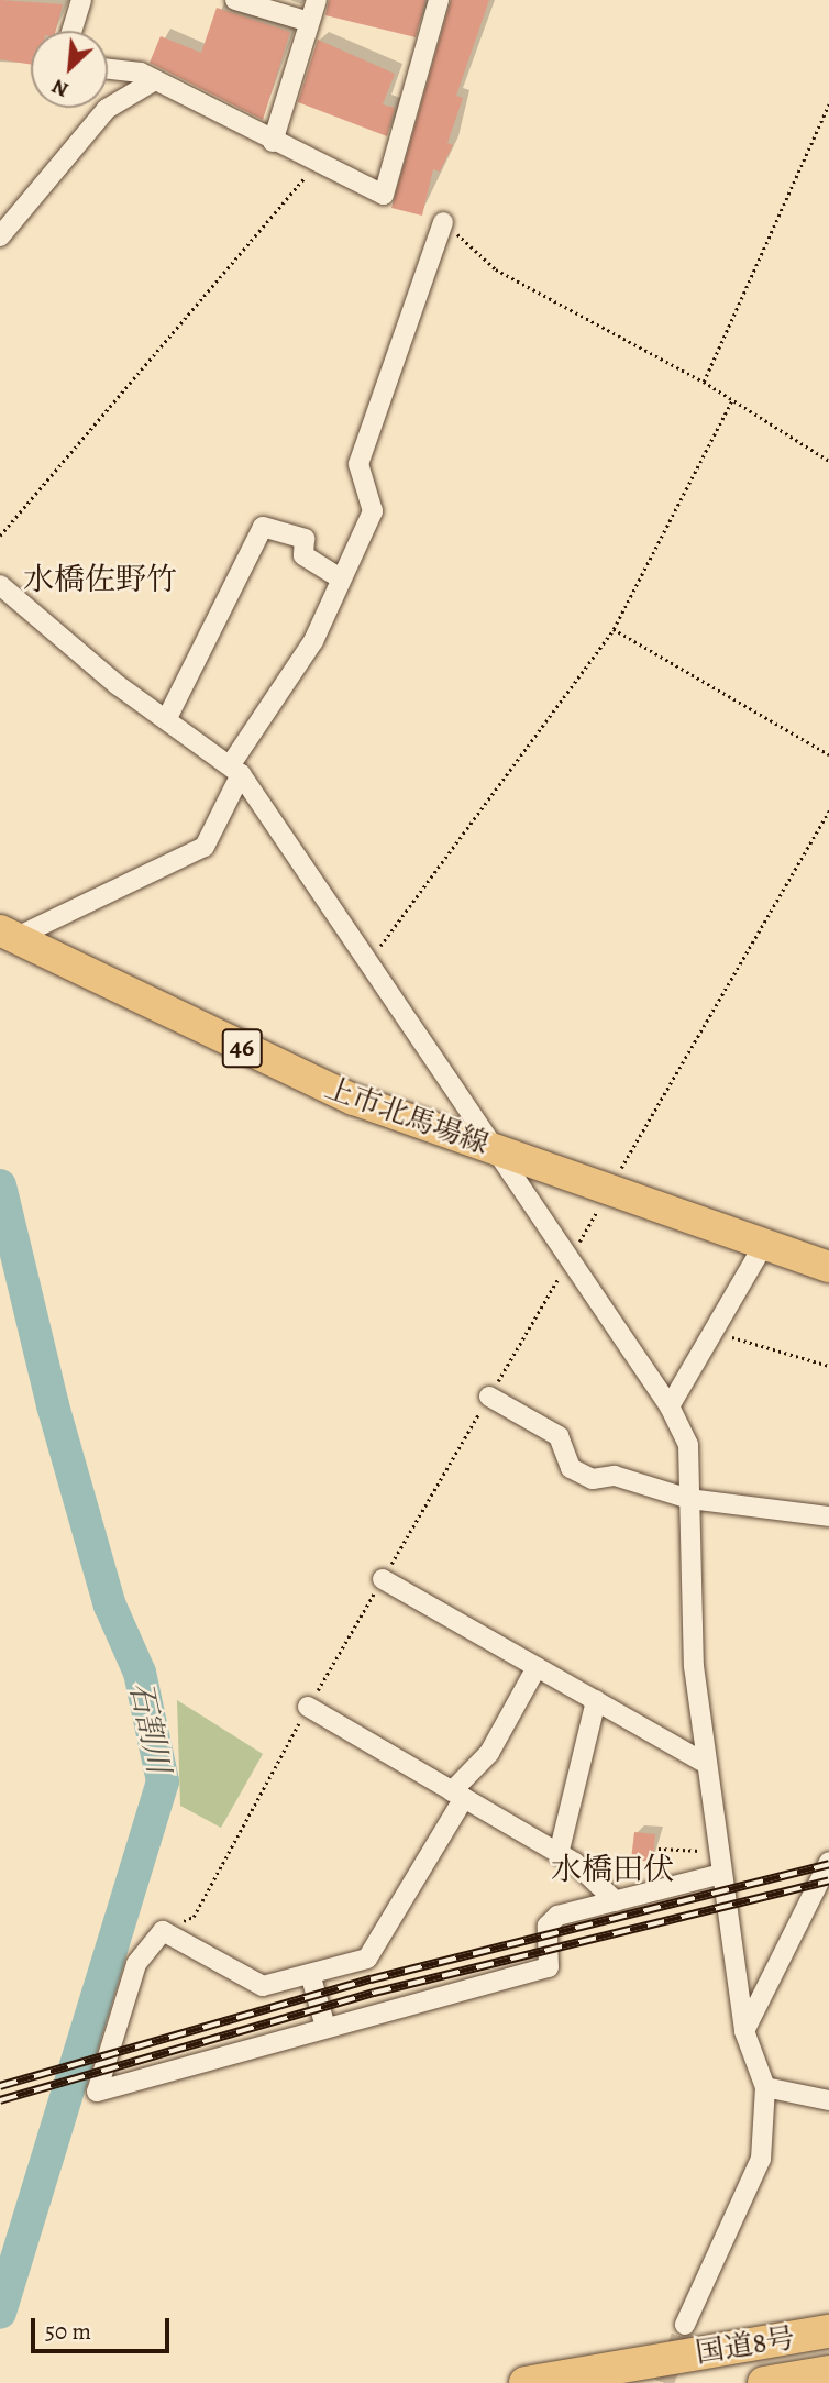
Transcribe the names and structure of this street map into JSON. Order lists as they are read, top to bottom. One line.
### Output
{"streets":{"highway":["国道8号"],"main road":["46","上市北馬場線"]},"districts":["水橋佐野竹","水橋田伏"],"water":["石割川"],"scale_bar":"50 m","north":"bottom left"}
